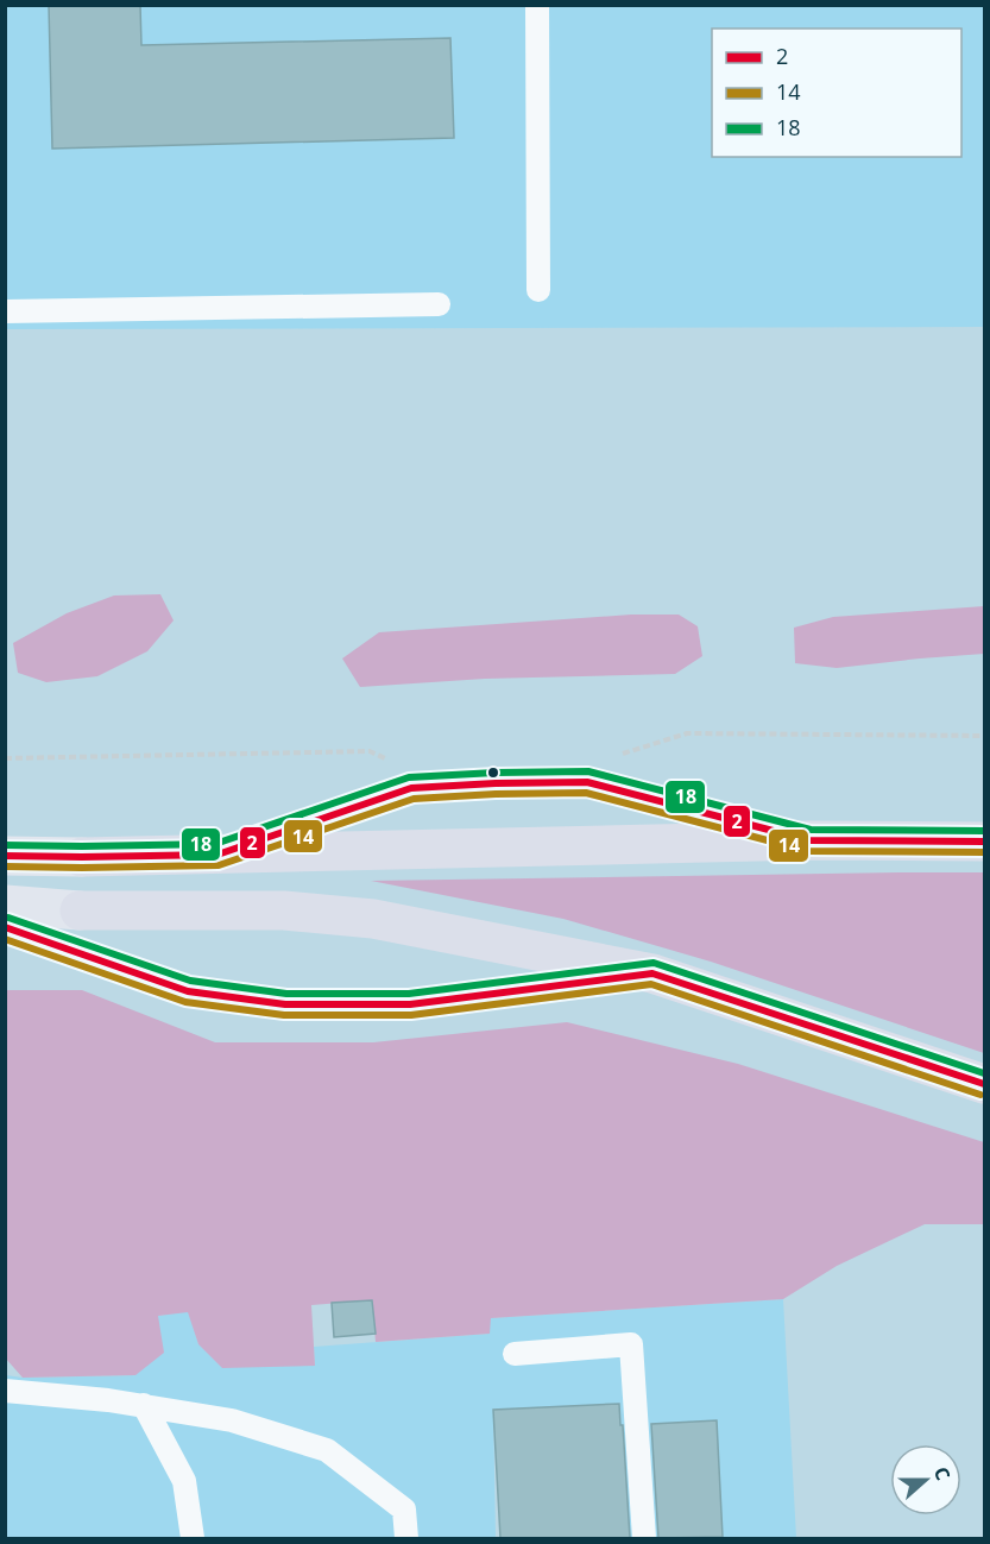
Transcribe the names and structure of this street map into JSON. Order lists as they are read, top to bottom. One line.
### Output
{"lines":["transit line 18","transit line 2","transit line 14"],"legend":["2","14","18"],"north":"right"}
